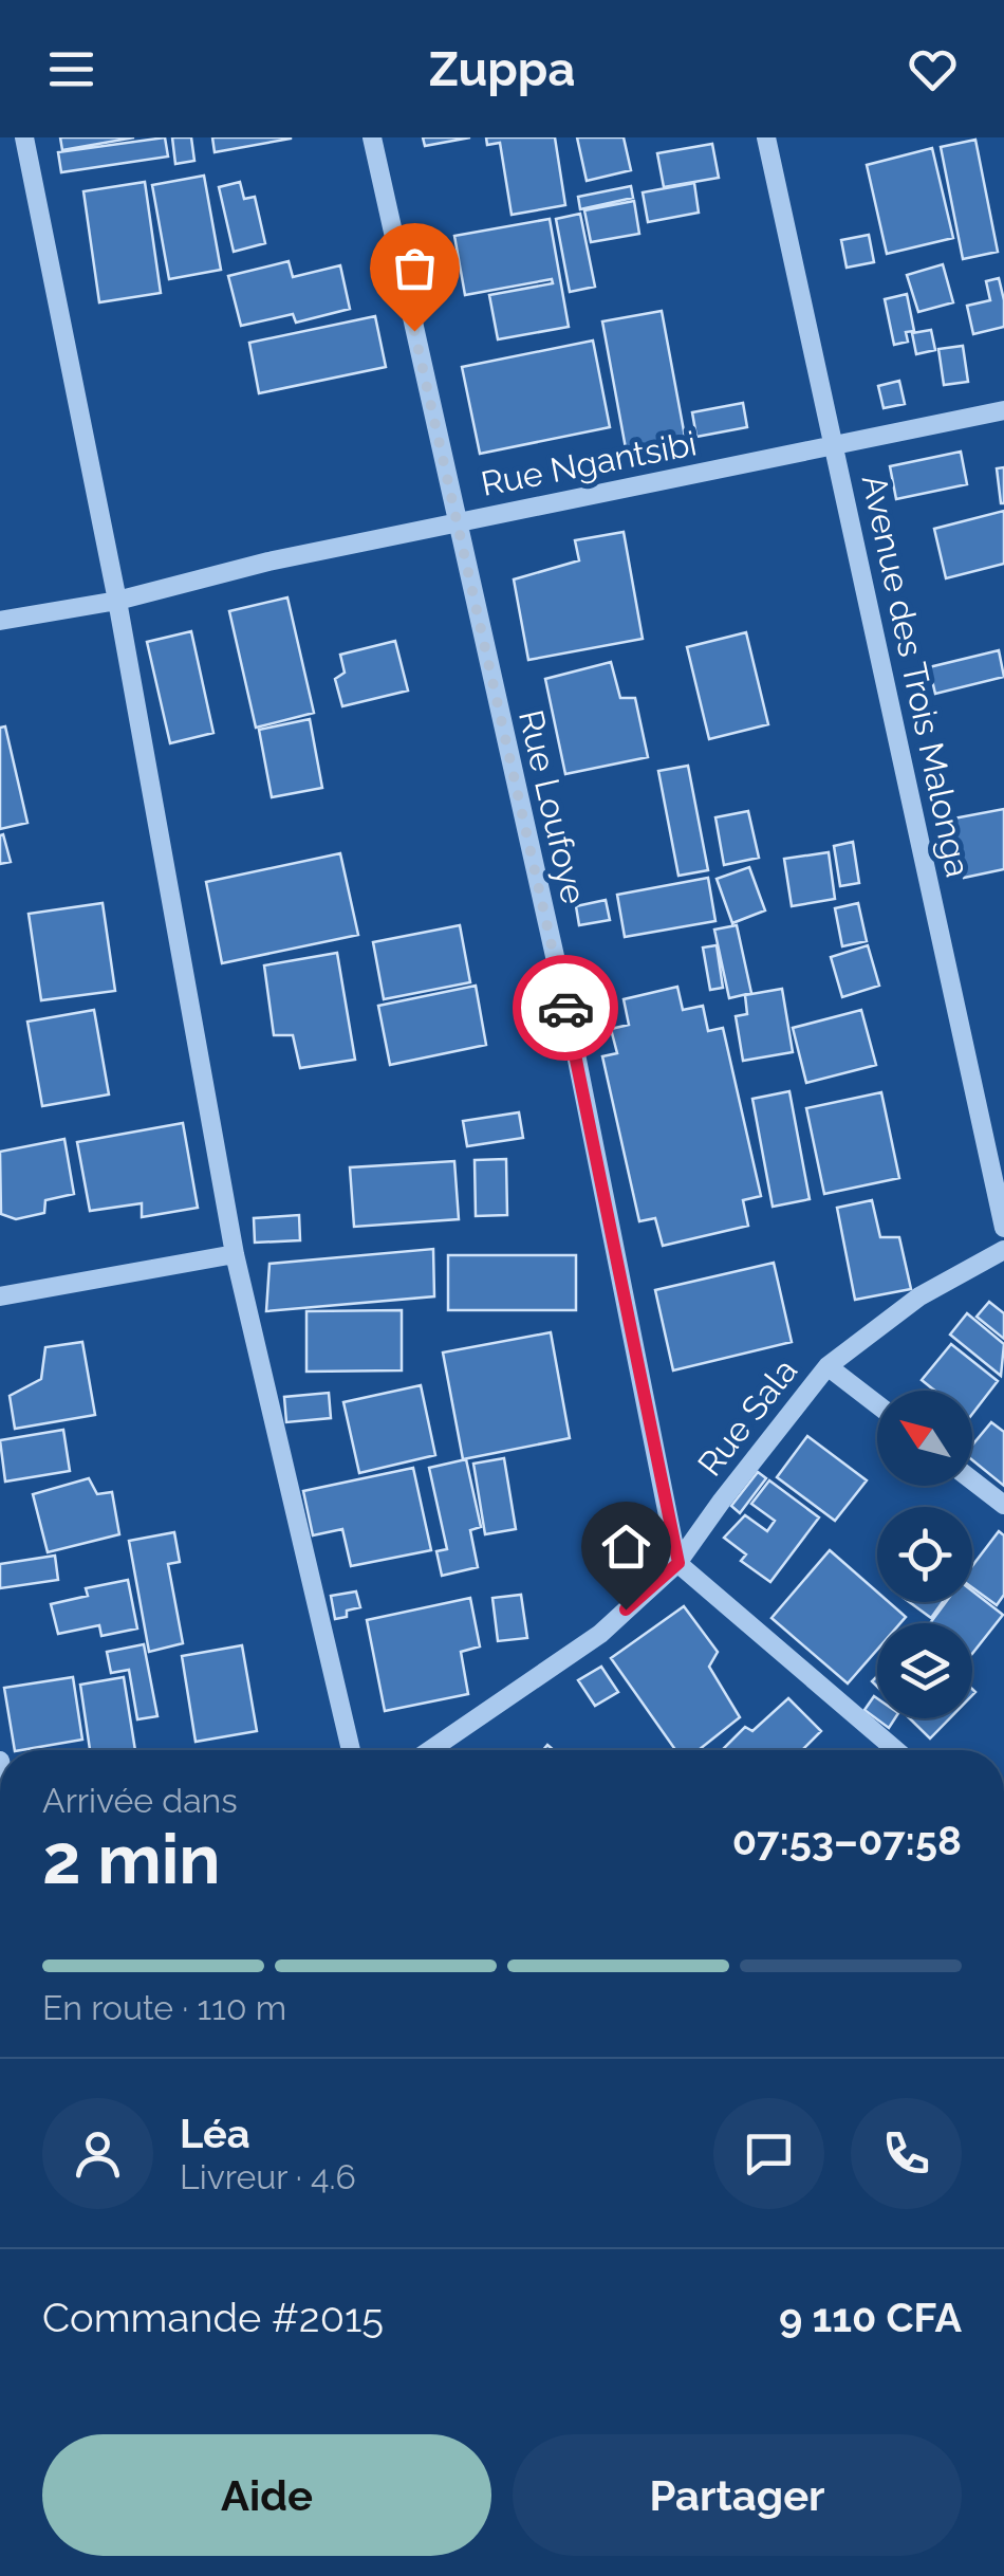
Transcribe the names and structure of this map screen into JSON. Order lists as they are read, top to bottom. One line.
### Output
{"streets":{"street":["Rue Ngantsibi","Avenue des Trois Malonga","Rue Loufoye","Rue Sala"]},"crossings":[["Rue Ngantsibi","Avenue des Trois Malonga"],["Rue Ngantsibi","Rue Loufoye"],["Rue Loufoye","Rue Sala"]],"north":"top left","page":{"header":"Zuppa","heading":["2 min","Arrivée dans","07:53–07:58"],"panel":["Léa","Livreur · 4.6","Commande #2015","9 110 CFA"],"bar":"En route · 110 m","buttons":["Aide","Partager"]}}
